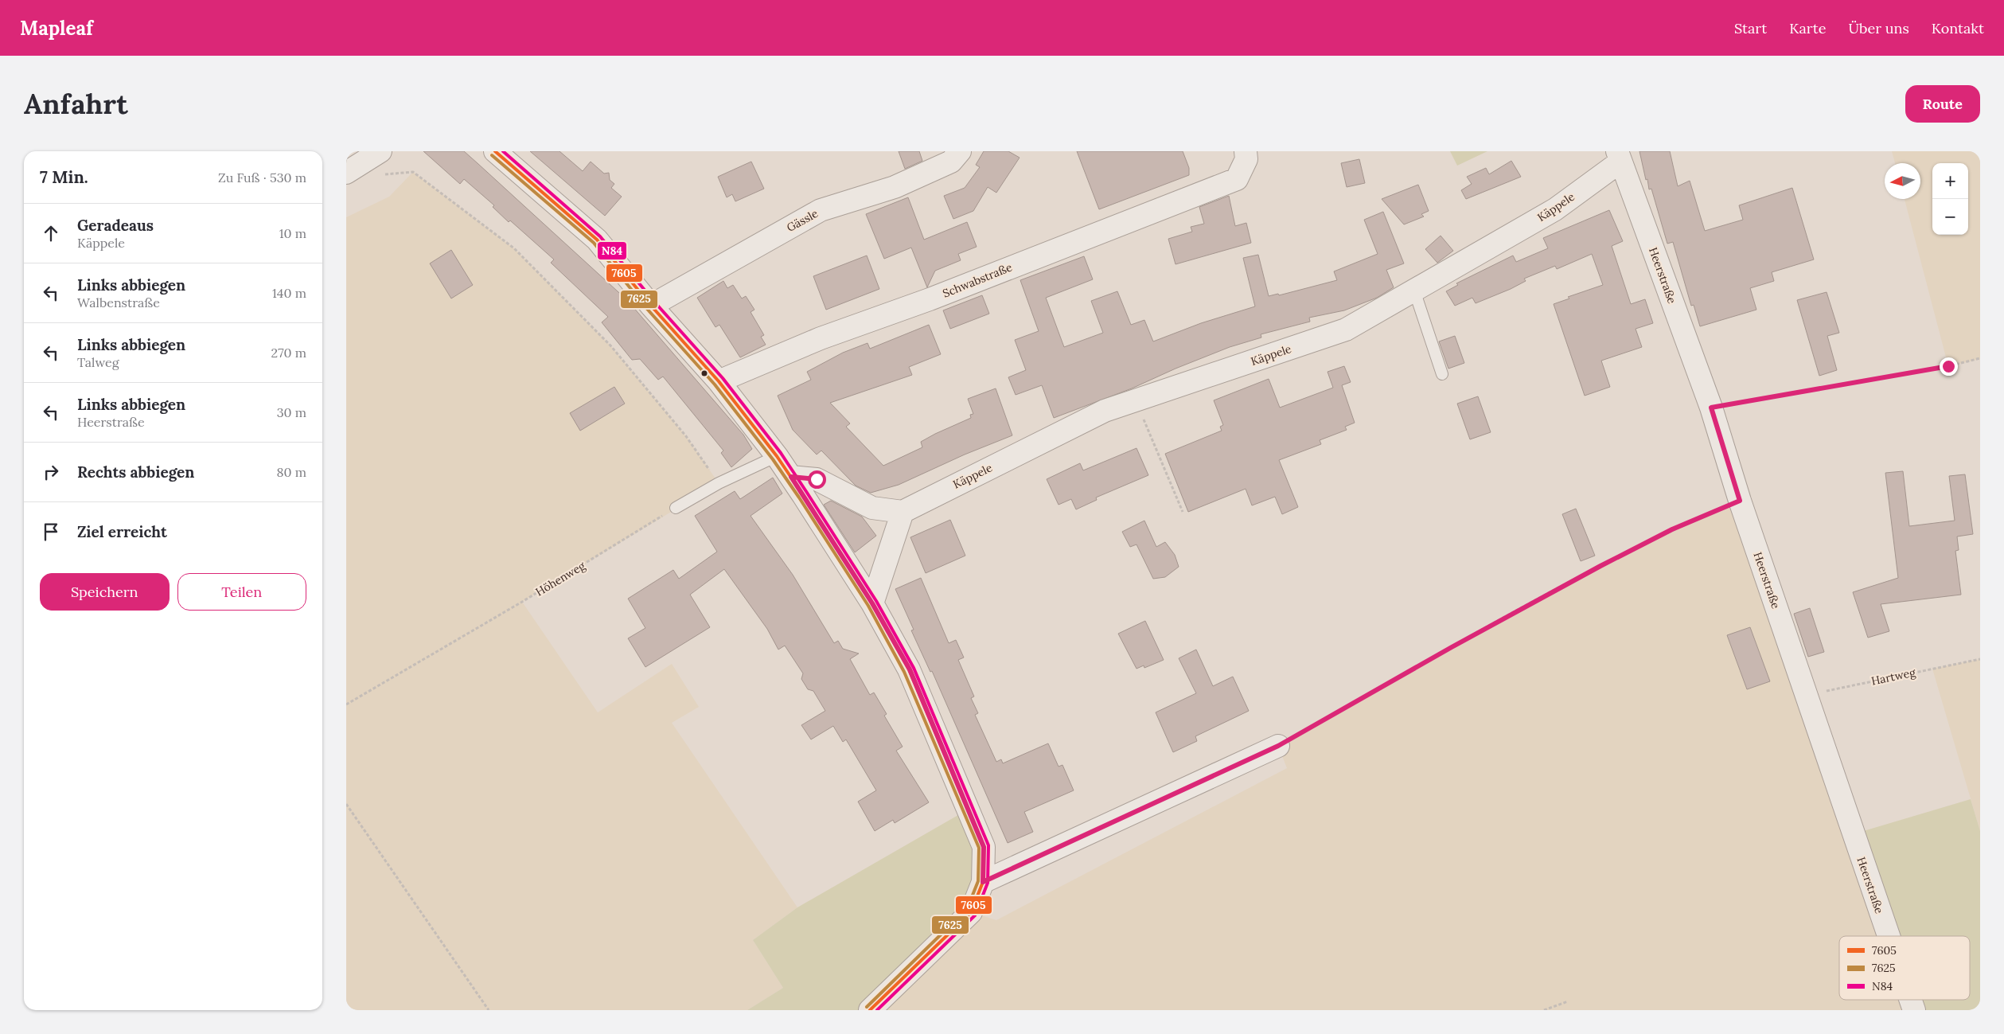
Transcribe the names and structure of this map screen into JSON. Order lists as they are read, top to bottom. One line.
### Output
{"streets":{"street":["Käppele","Gässle","Heerstraße","Schwabstraße"],"path":["Höhenweg","Hartweg"]},"crossings":[["Käppele","Heerstraße"],["Heerstraße","Hartweg"]],"lines":["transit line 7605","transit line N84","transit line 7625"],"legend":["7605","7625","N84"],"north":"left","page":{"header":"Mapleaf","nav":["Start","Karte","Über uns","Kontakt"],"buttons":["Route",["Speichern","Teilen"]],"title":"Anfahrt","heading":["7 Min.","Zu Fuß · 530 m"],"map_buttons":["+","−"],"list":[["Geradeaus","Käppele","10 m"],["Links abbiegen","Walbenstraße","140 m"],["Links abbiegen","Talweg","270 m"],["Links abbiegen","Heerstraße","30 m"],["Rechts abbiegen","80 m"],"Ziel erreicht"]}}
